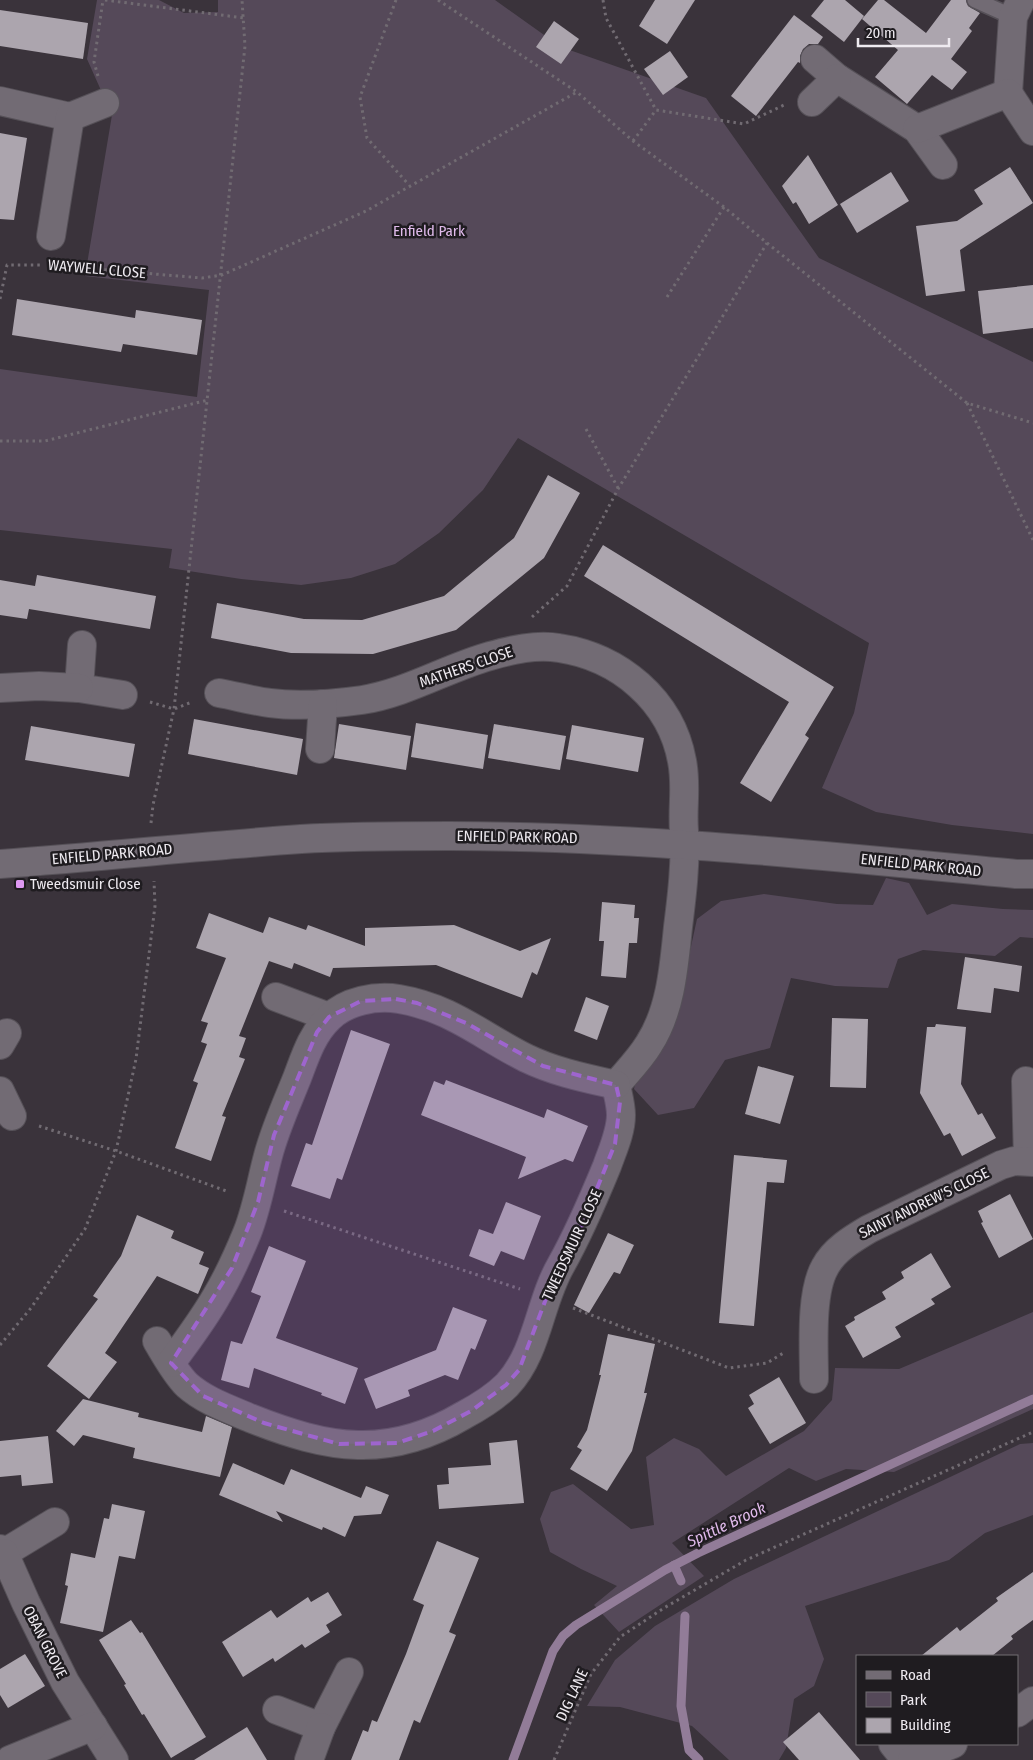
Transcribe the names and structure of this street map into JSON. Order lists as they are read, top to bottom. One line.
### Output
{"streets":{"street":["WAYWELL CLOSE","MATHERS CLOSE","ENFIELD PARK ROAD","SAINT ANDREW'S CLOSE","TWEEDSMUIR CLOSE","OBAN GROVE"],"path":["DIG LANE"]},"crossings":[["MATHERS CLOSE","ENFIELD PARK ROAD"]],"water":["Spittle Brook"],"parks":["Enfield Park"],"places":{"transit":["Tweedsmuir Close"]},"legend":["Road","Park","Building"],"scale_bar":"20 m"}
